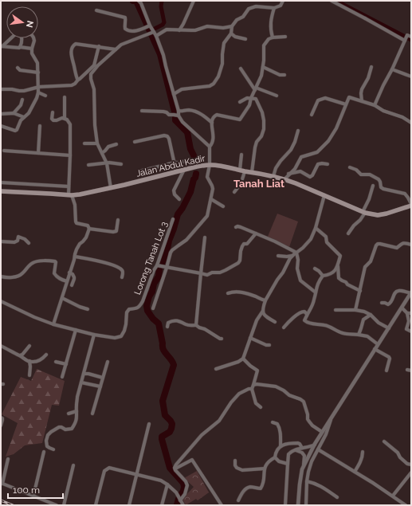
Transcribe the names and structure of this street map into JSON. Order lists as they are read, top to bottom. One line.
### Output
{"streets":{"main road":["Jalan Abdul Kadir"],"street":["Lorong Tanah Lot 3"]},"districts":["Tanah Liat"],"scale_bar":"100 m","north":"right"}
